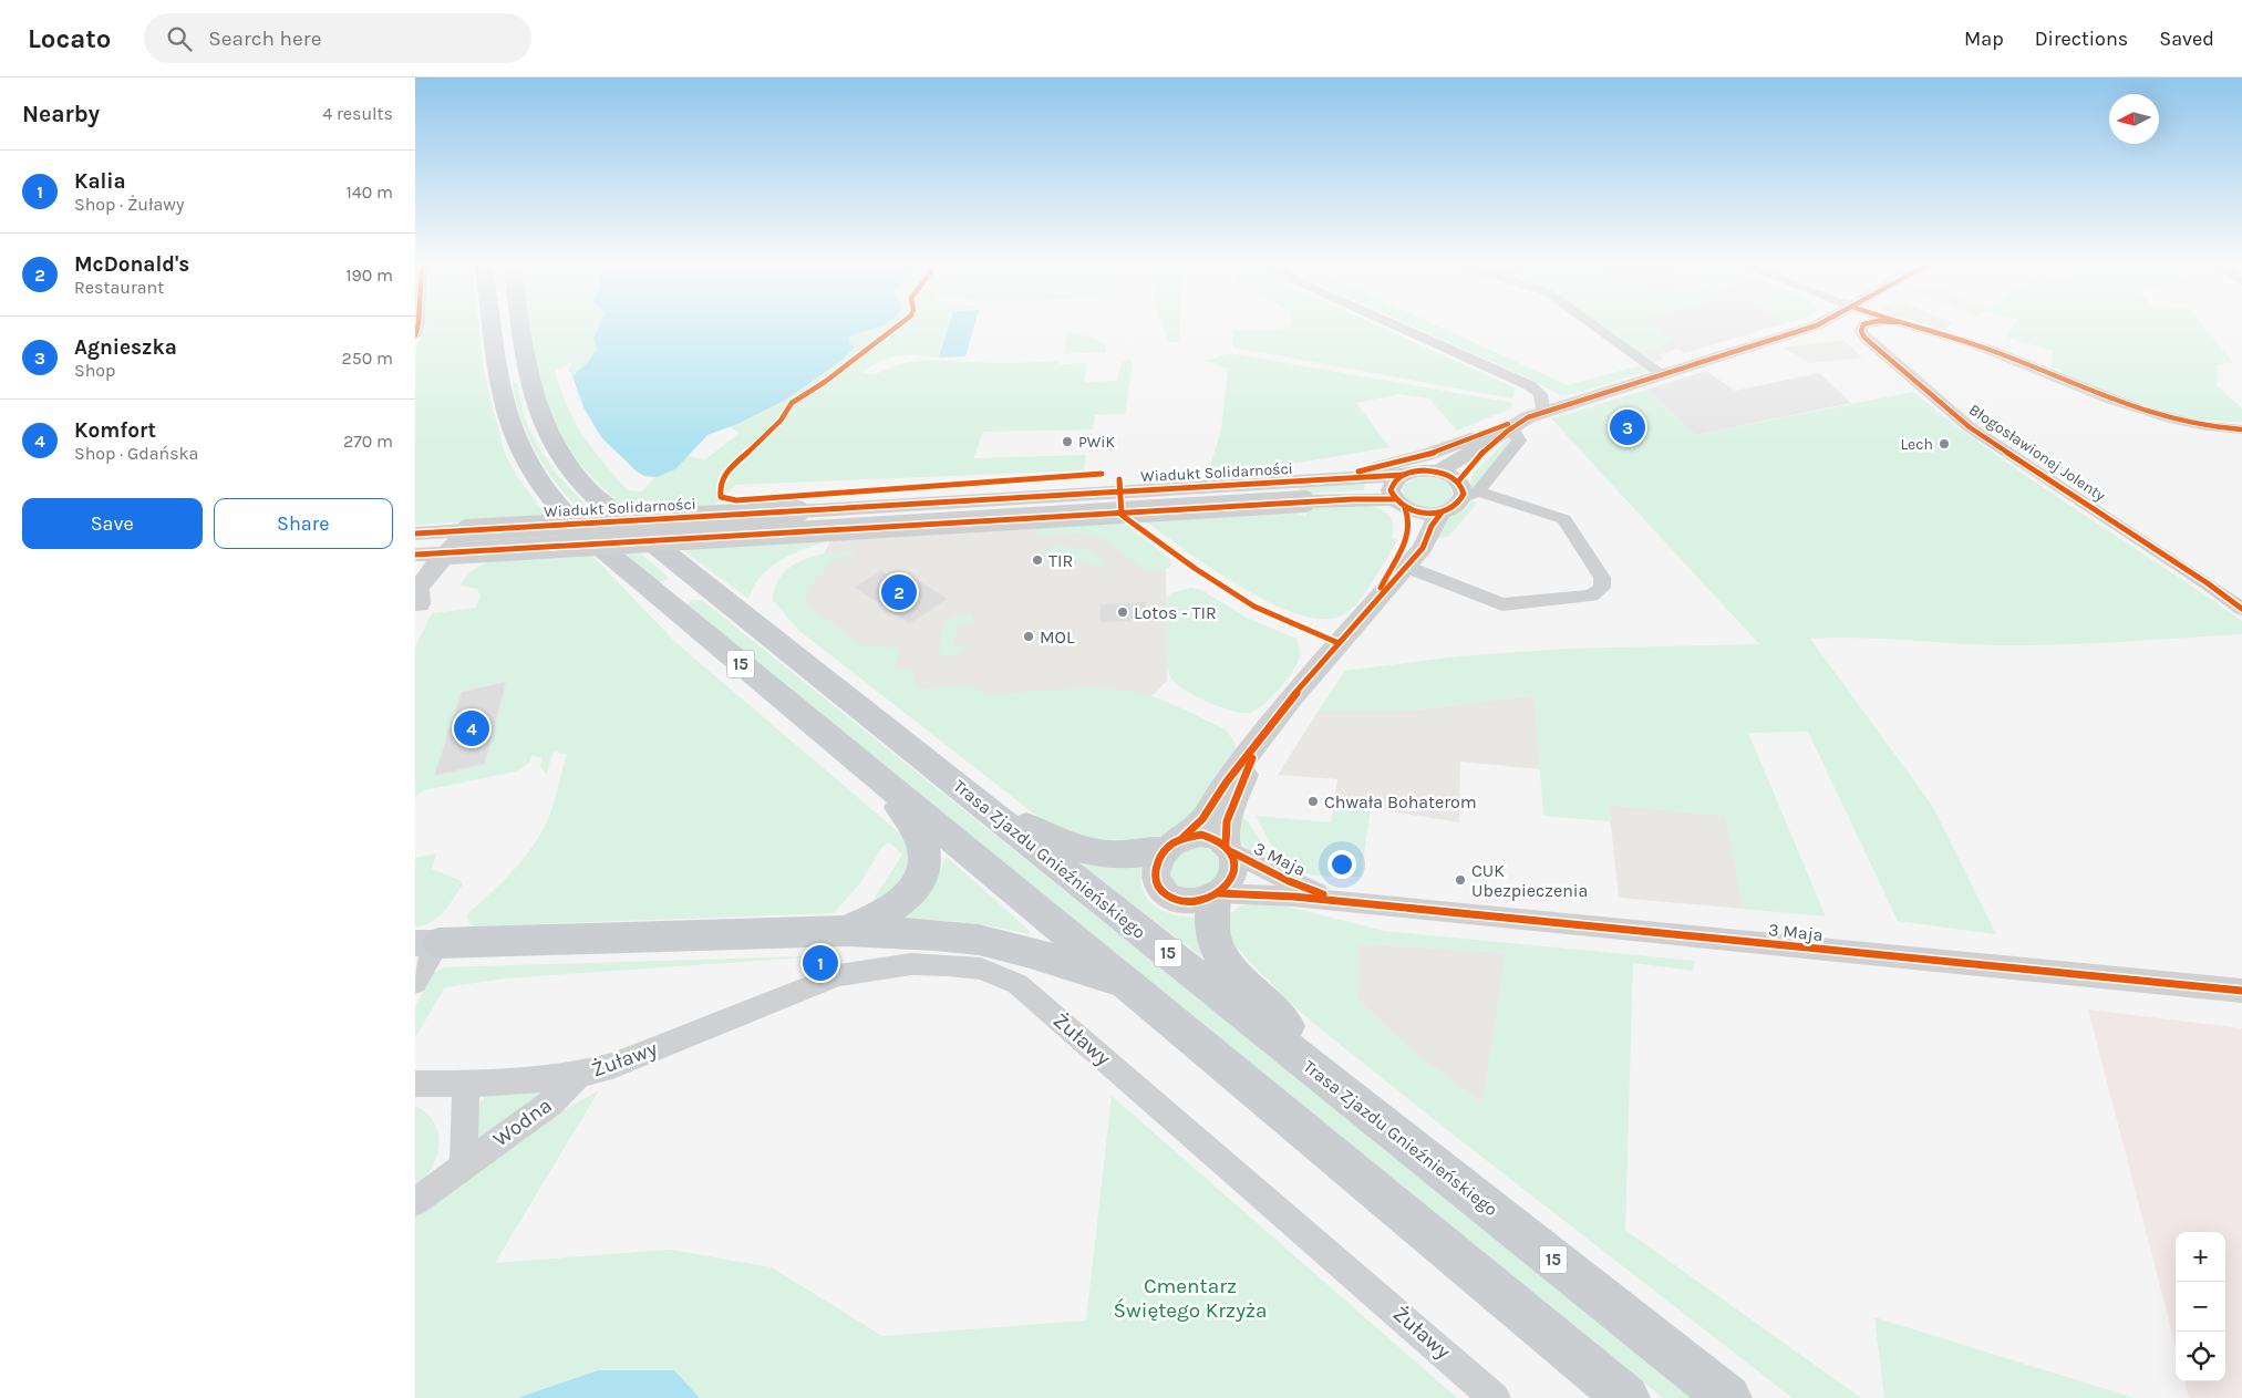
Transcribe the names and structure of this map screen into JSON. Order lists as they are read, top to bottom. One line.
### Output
{"streets":{"main road":["15","Trasa Zjazdu Gnieźnieńskiego"],"street":["Błogosławionej Jolenty","Wiadukt Solidarności","3 Maja","Żuławy","Wodna"]},"crossings":[["Żuławy","Wodna"]],"parks":["Cmentarz Świętego Krzyża"],"places":["PWiK","Lech","TIR","Lotos - TIR","MOL","Chwała Bohaterom","CUK Ubezpieczenia"],"north":"left","page":{"header":"Locato","search":"Search here","nav":["Map","Directions","Saved"],"heading":["Nearby","4 results"],"list":[{"mark":"1","name":"Kalia","note":"Shop · Żuławy","value":"140 m"},{"mark":"2","name":"McDonald's","note":"Restaurant","value":"190 m"},{"mark":"3","name":"Agnieszka","note":"Shop","value":"250 m"},{"mark":"4","name":"Komfort","note":"Shop · Gdańska","value":"270 m"}],"pins":["3","2","4","1"],"buttons":["Save","Share"],"map_buttons":["+","−"]}}
